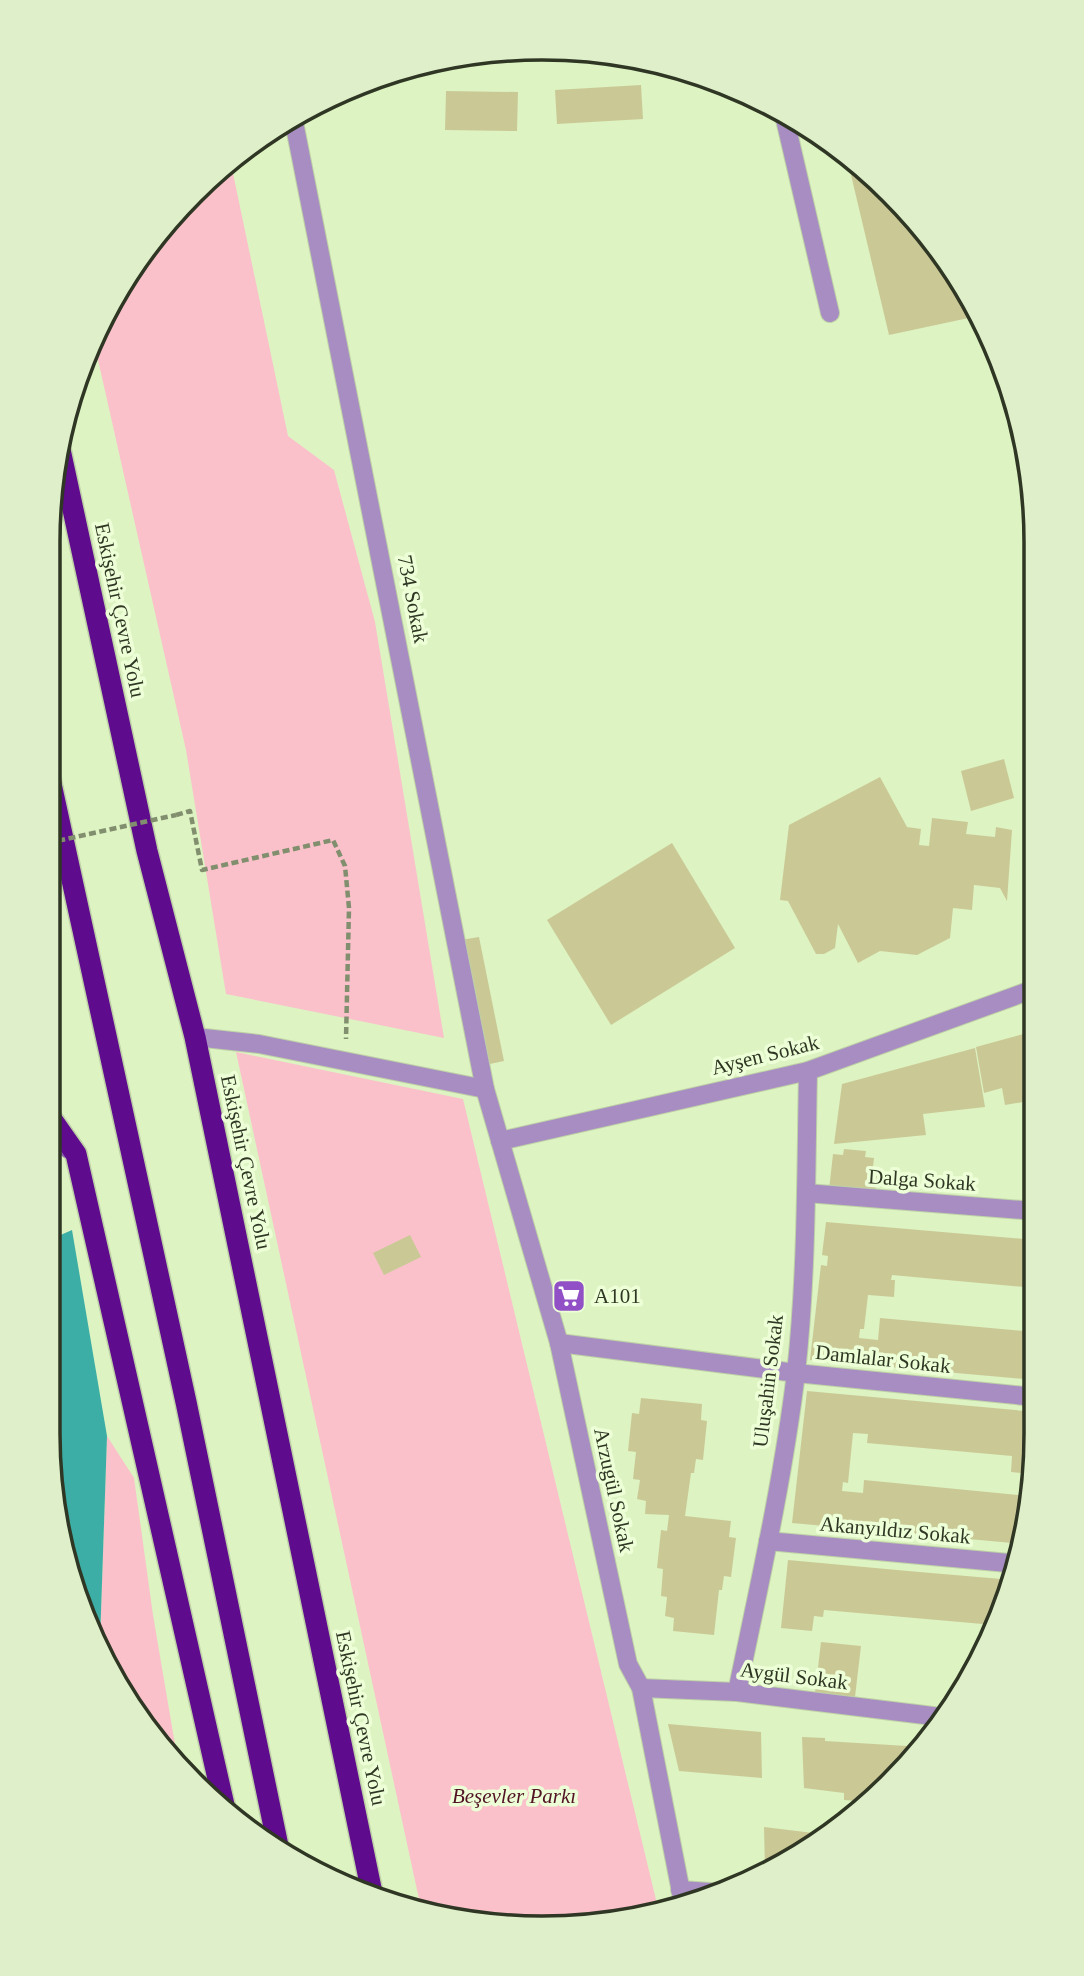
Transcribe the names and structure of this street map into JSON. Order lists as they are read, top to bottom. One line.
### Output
{"streets":{"highway":["Eskişehir Çevre Yolu"],"street":["734 Sokak","Ayşen Sokak","Dalga Sokak","Damlalar Sokak","Uluşahin Sokak","Arzugül Sokak","Akanyıldız Sokak","Aygül Sokak"]},"crossings":[["734 Sokak","Arzugül Sokak"],["Ayşen Sokak","Uluşahin Sokak"],["Ayşen Sokak","Arzugül Sokak"],["Dalga Sokak","Uluşahin Sokak"],["Damlalar Sokak","Uluşahin Sokak"],["Damlalar Sokak","Arzugül Sokak"],["Uluşahin Sokak","Akanyıldız Sokak"],["Uluşahin Sokak","Aygül Sokak"],["Arzugül Sokak","Aygül Sokak"]],"parks":["Beşevler Parkı"],"places":{"supermarket":["A101"]}}
